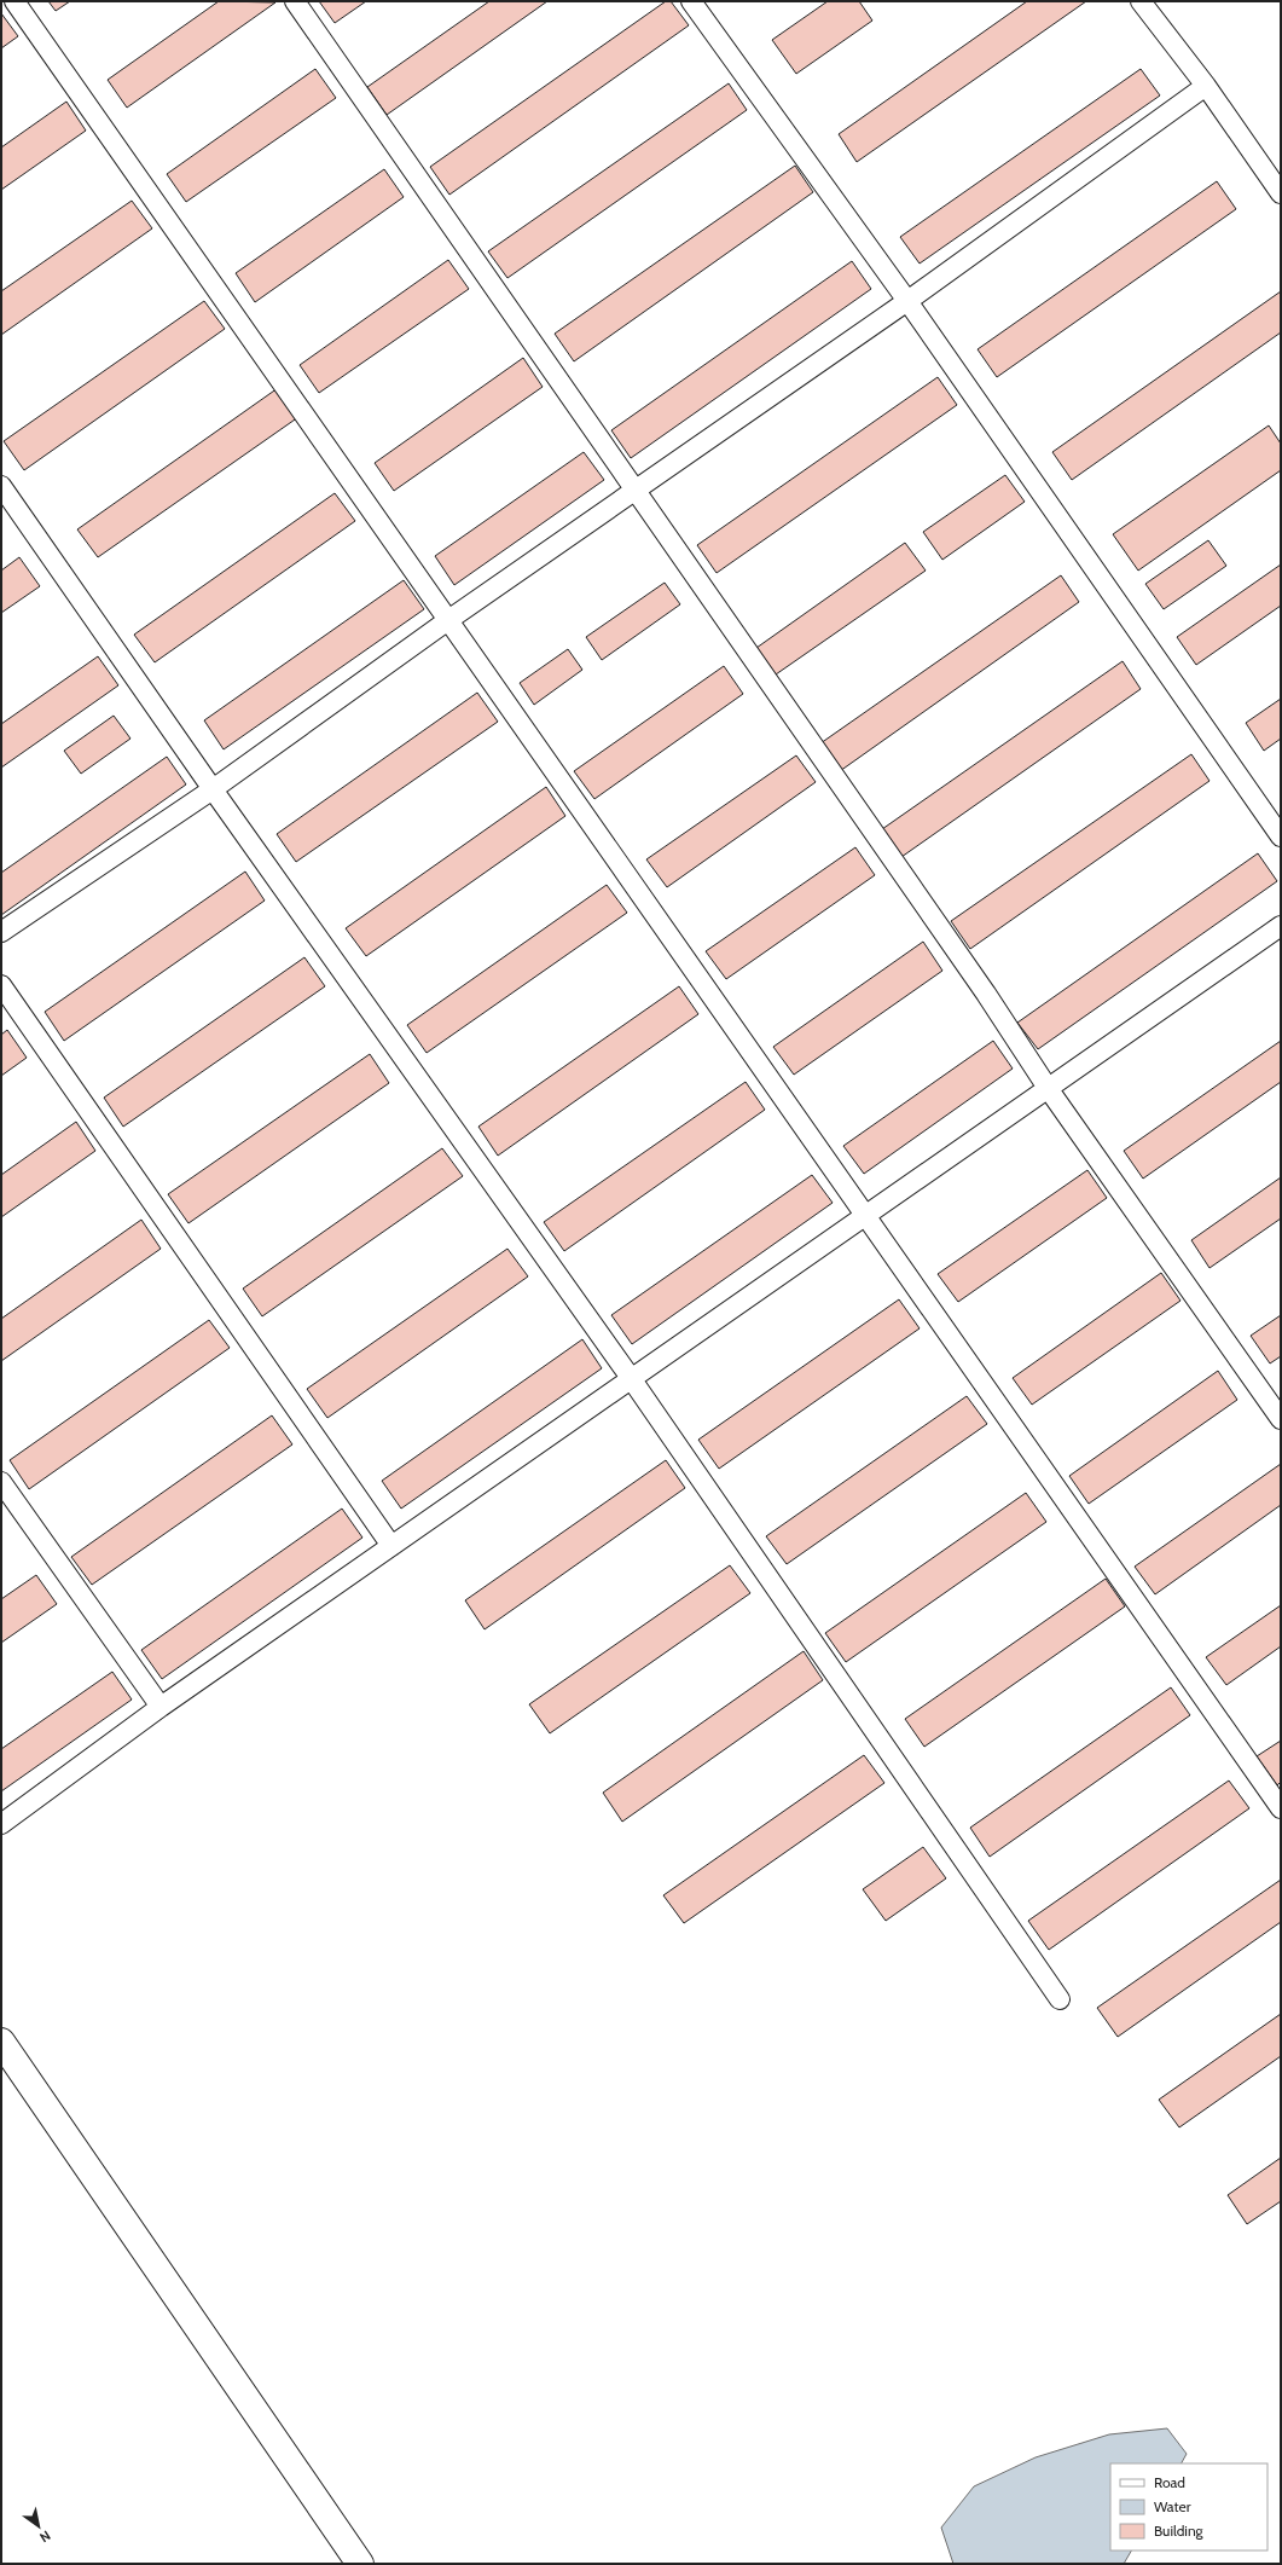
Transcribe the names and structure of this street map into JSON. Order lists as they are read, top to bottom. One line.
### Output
{"legend":["Road","Water","Building"],"north":"bottom right"}
